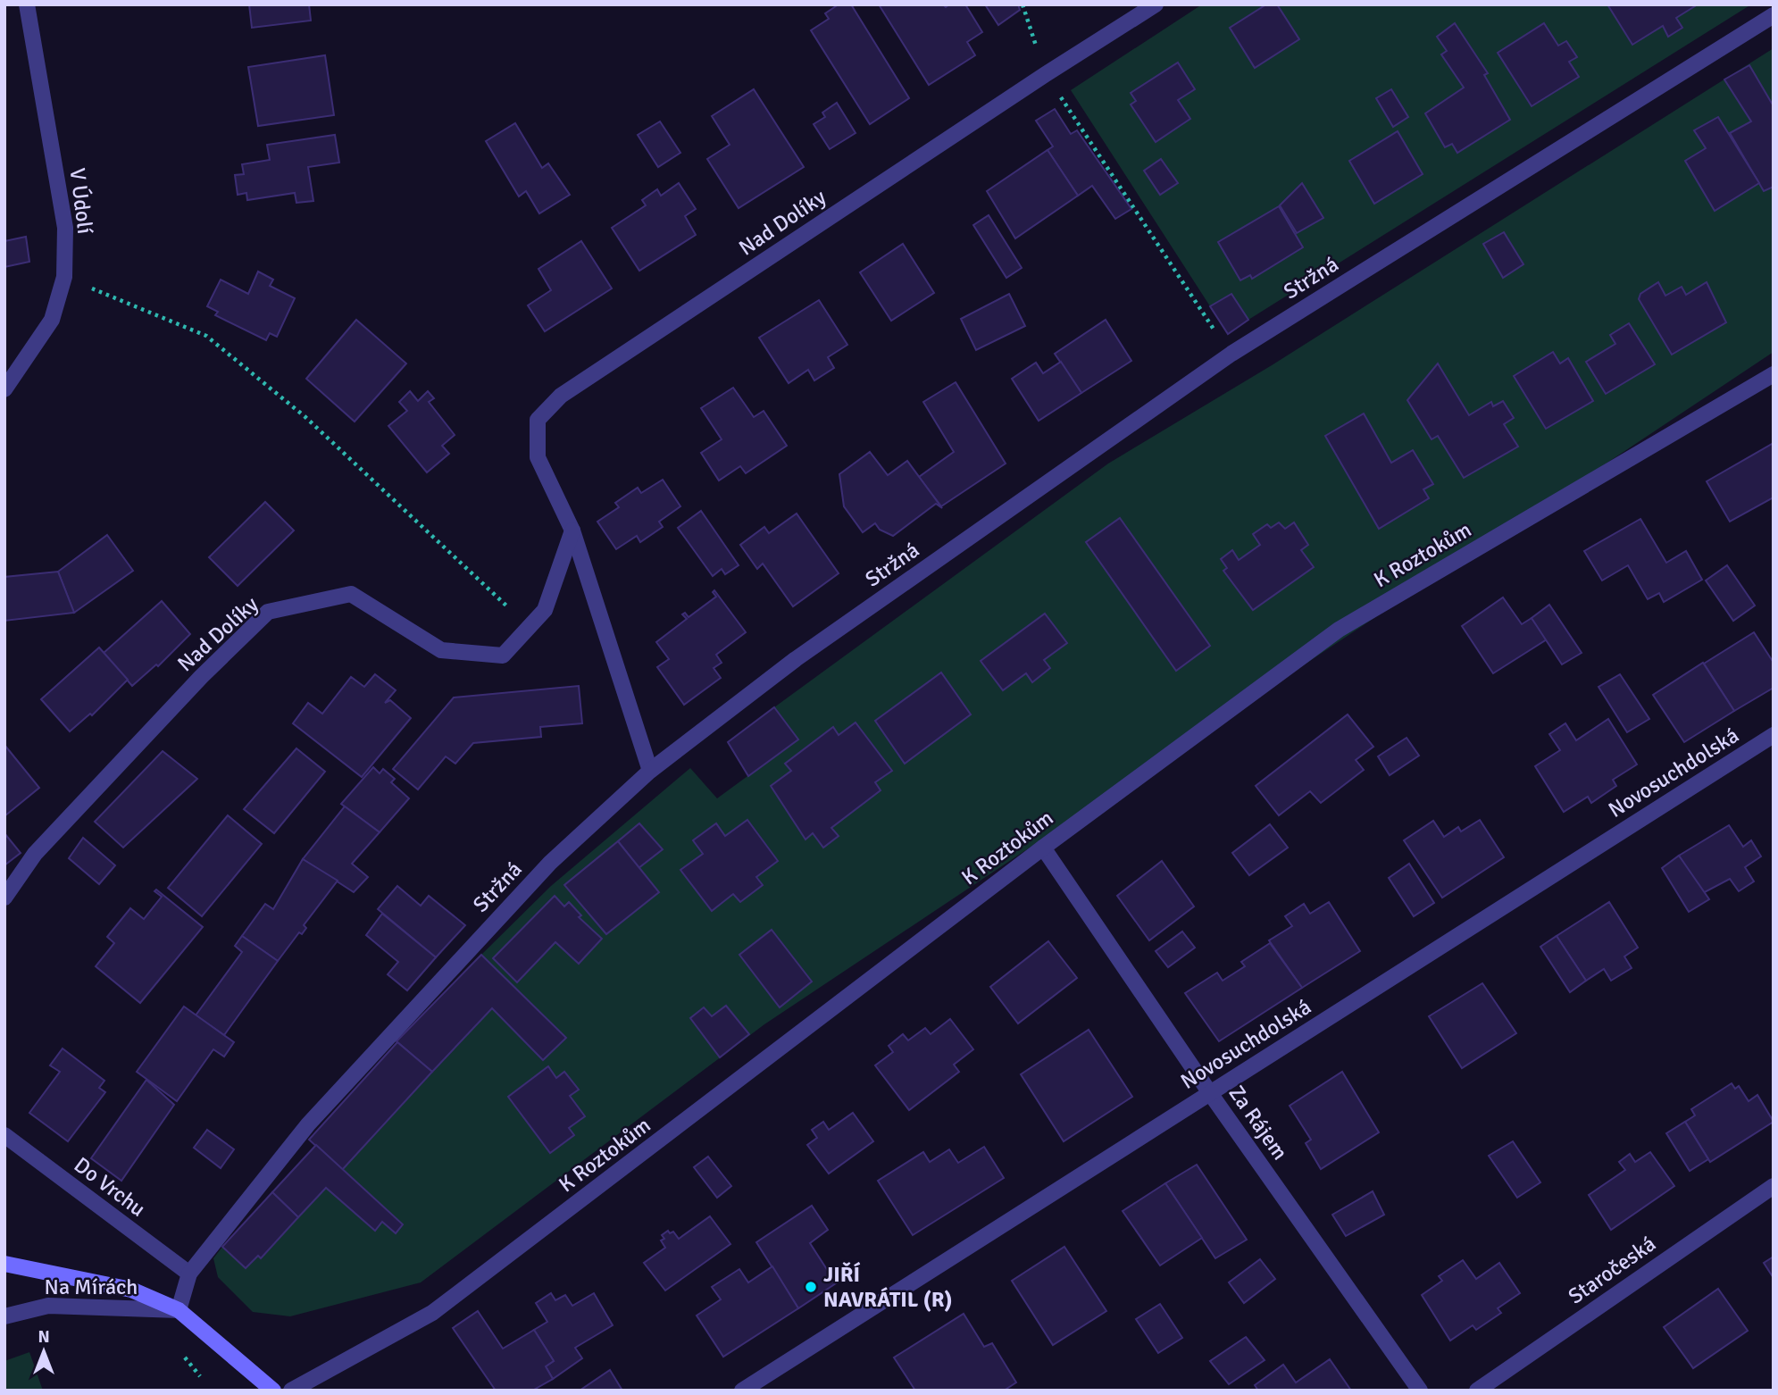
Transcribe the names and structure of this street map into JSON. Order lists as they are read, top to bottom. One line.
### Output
{"streets":{"street":["V Údolí","Nad Dolíky","Stržná","K Roztokům","Novosuchdolská","Za Rájem","Do Vrchu","Staročeská","Na Mírách"]},"crossings":[["Nad Dolíky","Stržná"],["Stržná","Do Vrchu"],["Stržná","Na Mírách"],["K Roztokům","Za Rájem"],["Novosuchdolská","Za Rájem"]],"places":["JIŘÍ NAVRÁTIL (R)"],"north":"top"}
